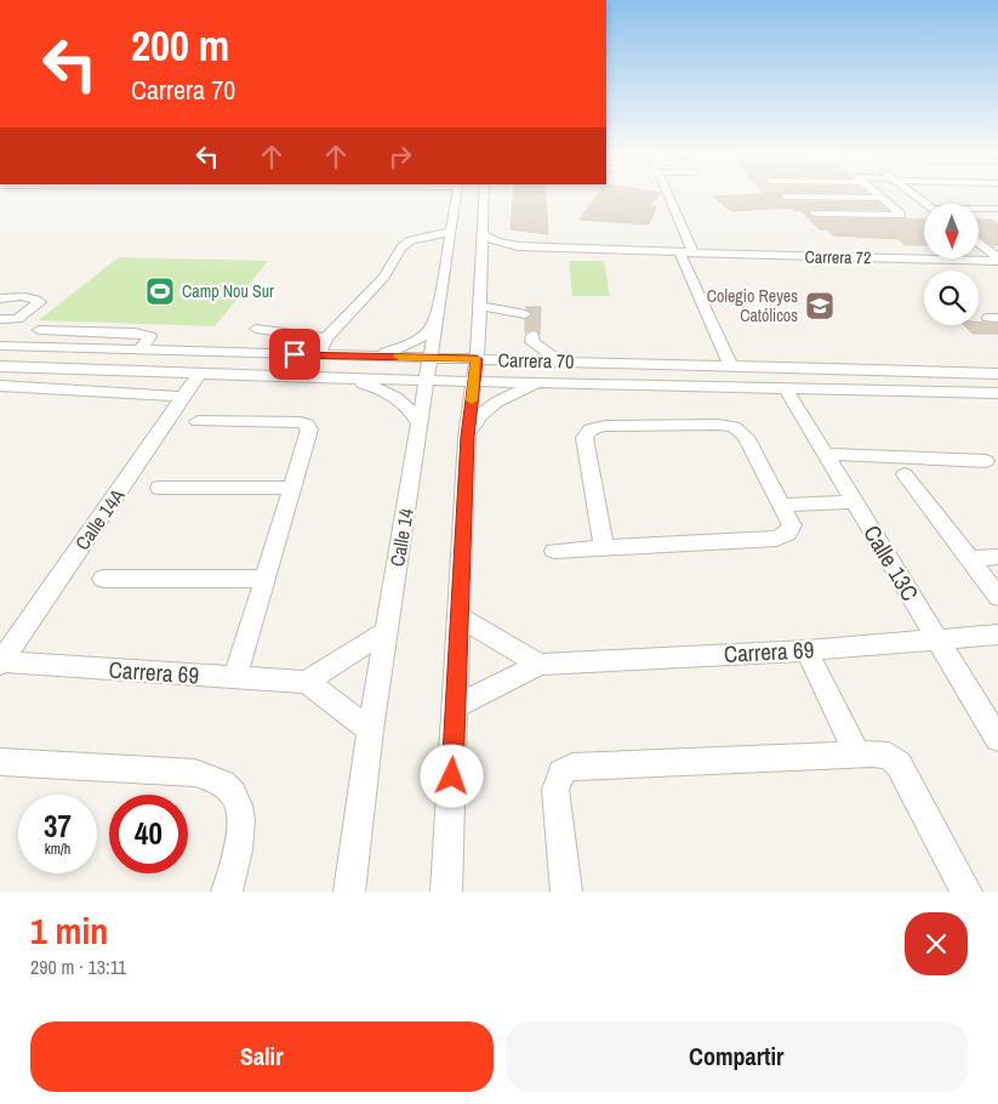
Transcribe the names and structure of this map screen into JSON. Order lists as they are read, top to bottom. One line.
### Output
{"streets":{"street":["Carrera 72","Carrera 70","Calle 14A","Calle 14","Calle 13C","Carrera 69"]},"crossings":[["Carrera 70","Calle 14A"],["Carrera 70","Calle 14"],["Carrera 70","Calle 13C"],["Calle 14A","Carrera 69"],["Calle 13C","Carrera 69"]],"places":{"sports":["Camp Nou Sur"],"school or university":["Colegio Reyes Católicos"]},"north":"bottom","page":{"turn":["200 m","Carrera 70"],"speed":"37 km/h","limit":"40","heading":["1 min","290 m · 13:11"],"buttons":["Salir","Compartir"]}}
